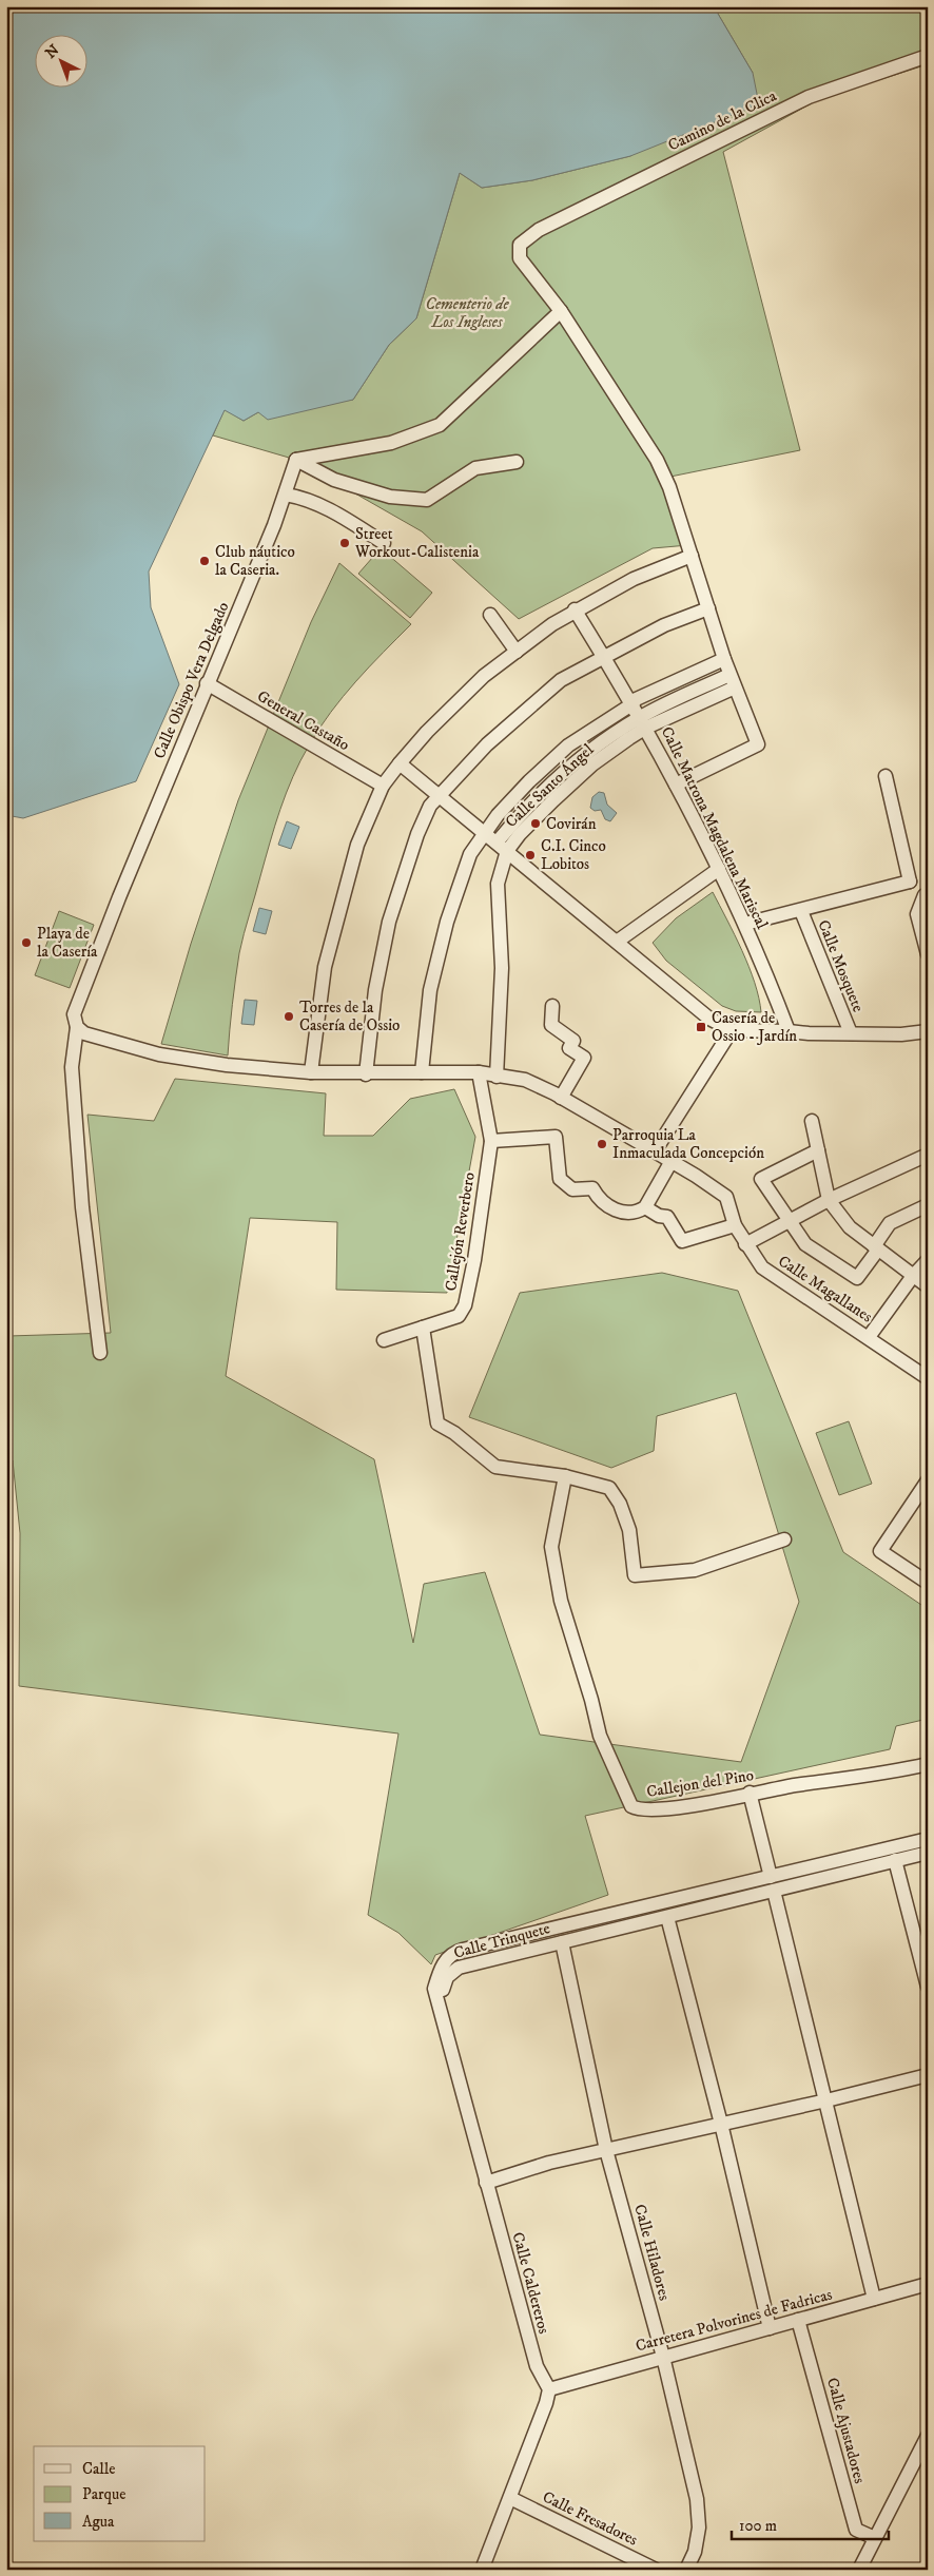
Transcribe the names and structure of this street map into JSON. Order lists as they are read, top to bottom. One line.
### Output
{"streets":{"street":["Camino de la Clica","Calle Obispo Vera Delgado","General Castaño","Calle Santo Ángel","Calle Matrona Magdalena Mariscal","Calle Mosquete","Callejón Reverbero","Calle Magallanes","Callejon del Pino","Calle Trinquete","Calle Hiladores","Calle Caldereros","Carretera Polvorines de Fadricas","Calle Ajustadores","Calle Fresadores"]},"crossings":[["Calle Obispo Vera Delgado","General Castaño"],["Calle Santo Ángel","Calle Matrona Magdalena Mariscal"],["Calle Santo Ángel","Calle Magallanes"],["Callejón Reverbero","Calle Magallanes"],["Calle Trinquete","Calle Hiladores"],["Calle Trinquete","Calle Caldereros"],["Calle Hiladores","Carretera Polvorines de Fadricas"],["Calle Caldereros","Carretera Polvorines de Fadricas"],["Carretera Polvorines de Fadricas","Calle Ajustadores"]],"parks":["Cementerio de Los Ingleses"],"places":{"other":["Street Workout-Calistenia","Club náutico la Caseria.","Covirán","C.I. Cinco Lobitos","Playa de la Casería","Torres de la Casería de Ossio","Parroquia La Inmaculada Concepción"],"transit":["Casería de Ossio - Jardín"]},"legend":["Calle","Parque","Agua"],"scale_bar":"100 m","north":"top left"}
